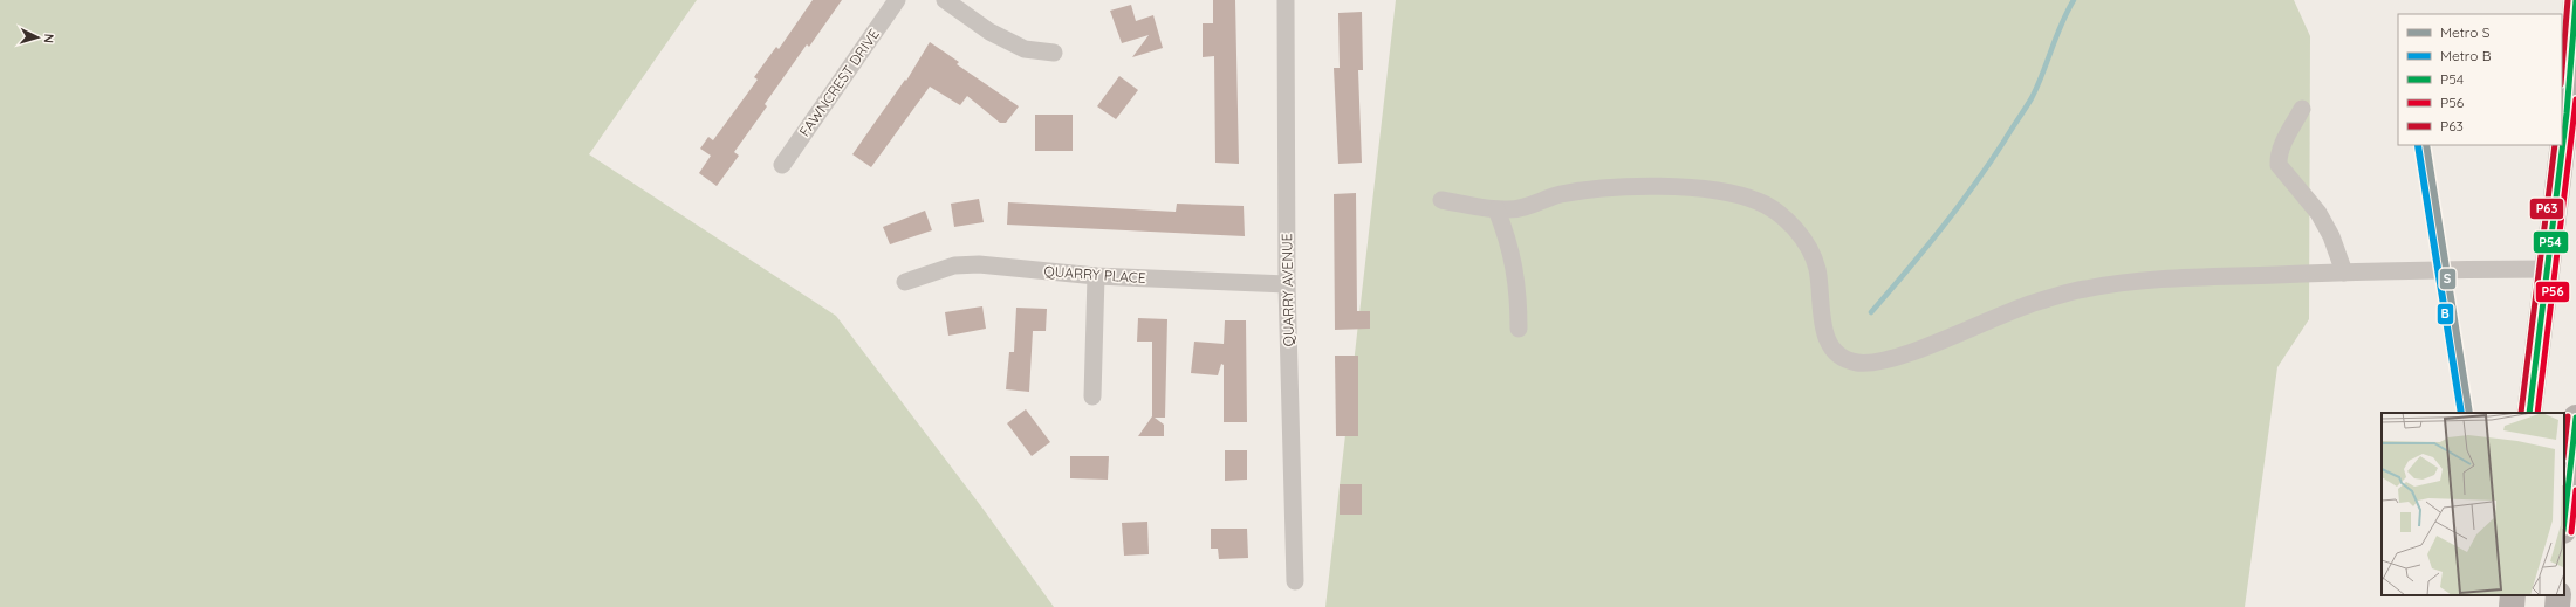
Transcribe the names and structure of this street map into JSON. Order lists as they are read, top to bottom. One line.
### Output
{"streets":{"street":["FAWNCREST DRIVE","QUARRY PLACE","QUARRY AVENUE"]},"crossings":[["QUARRY PLACE","QUARRY AVENUE"]],"lines":["transit line P54","transit line P63","transit line P56","metro line S","metro line B"],"legend":["Metro S","Metro B","P54","P56","P63"],"north":"right"}
